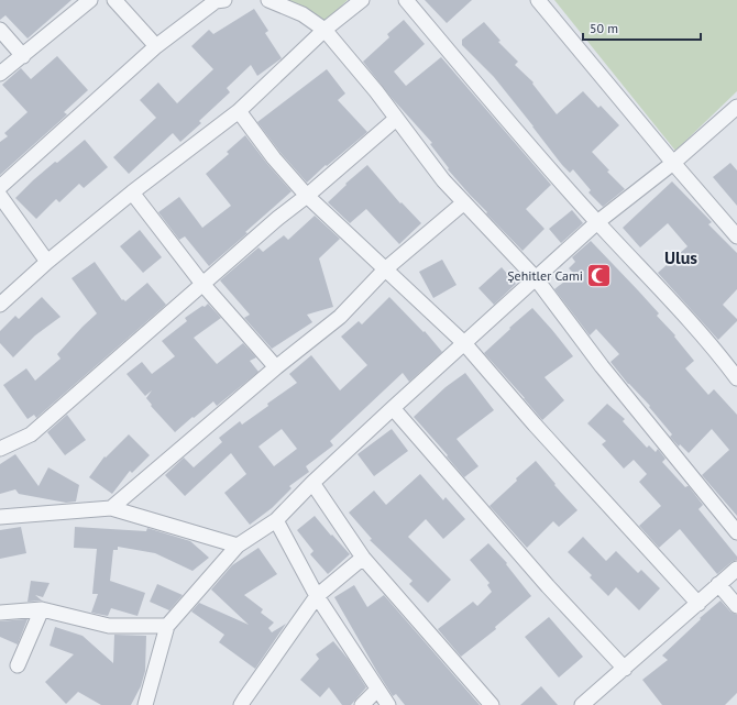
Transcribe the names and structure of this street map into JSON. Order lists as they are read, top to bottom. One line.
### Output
{"districts":["Ulus"],"places":{"mosque":["Şehitler Cami"]},"scale_bar":"50 m"}
